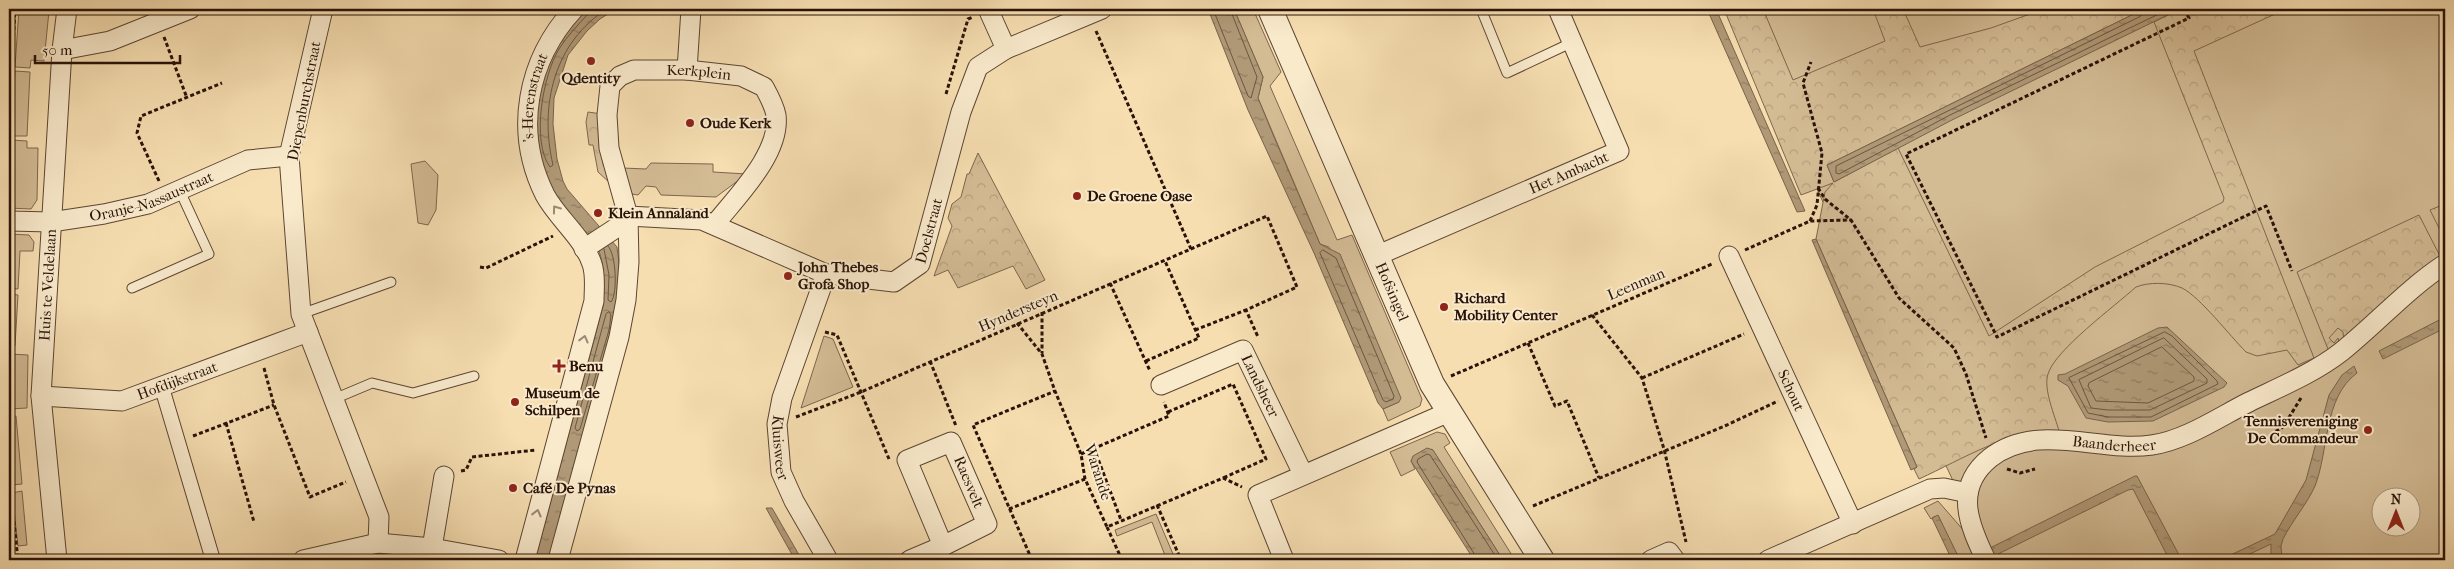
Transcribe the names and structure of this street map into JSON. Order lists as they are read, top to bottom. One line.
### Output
{"streets":{"street":["Kerkplein","'s-Herenstraat","Diepenburchstraat","Het Ambacht","Oranje-Nassaustraat","Doelstraat","Huis te Veldelaan","Hofsingel","Hofdijkstraat","Landsheer","Schout","Baanderheer","Kluisweer","Raesvelt"],"path":["Leenman","Hyndersteyn","Warande"]},"crossings":[["Kerkplein","Doelstraat"],["Diepenburchstraat","Oranje-Nassaustraat"],["Diepenburchstraat","Hofdijkstraat"],["Het Ambacht","Hofsingel"],["Oranje-Nassaustraat","Huis te Veldelaan"],["Doelstraat","Kluisweer"],["Leenman","Hofsingel"],["Leenman","Schout"],["Huis te Veldelaan","Hofdijkstraat"],["Hyndersteyn","Kluisweer"],["Hyndersteyn","Warande"]],"places":{"other":["Qdentity","Oude Kerk","De Groene Oase","Klein Annaland","John Thebes Grofa Shop","Richard Mobility Center","Museum de Schilpen","Tennisvereniging De Commandeur","Café De Pynas"],"health":["Benu"]},"scale_bar":"50 m","north":"top"}
